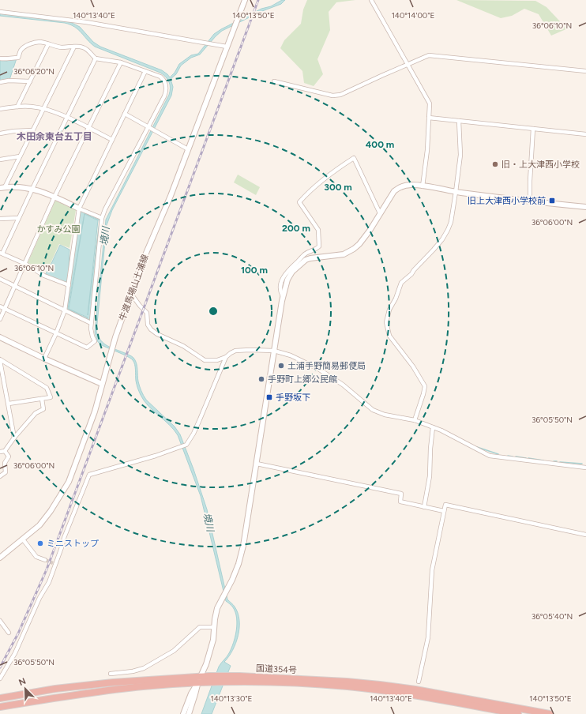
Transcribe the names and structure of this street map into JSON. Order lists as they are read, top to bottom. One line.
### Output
{"streets":{"highway":["国道354号"],"street":["牛渡馬場山土浦線"]},"districts":["木田余東台五丁目"],"water":["境川"],"parks":["かすみ公園"],"places":{"other":["旧・上大津西小学校","土浦手野簡易郵便局","手野町上郷公民館","ミニストップ"],"transit":["旧上大津西小学校前","手野坂下"]},"north":"top left","coordinates":["140°13'40\"E","140°13'50\"E","140°14'00\"E","36°06'10\"N","36°06'20\"N","36°06'00\"N","36°05'50\"N","36°05'40\"N","140°13'30\"E"],"rings":["400 m","300 m","200 m","100 m"]}
